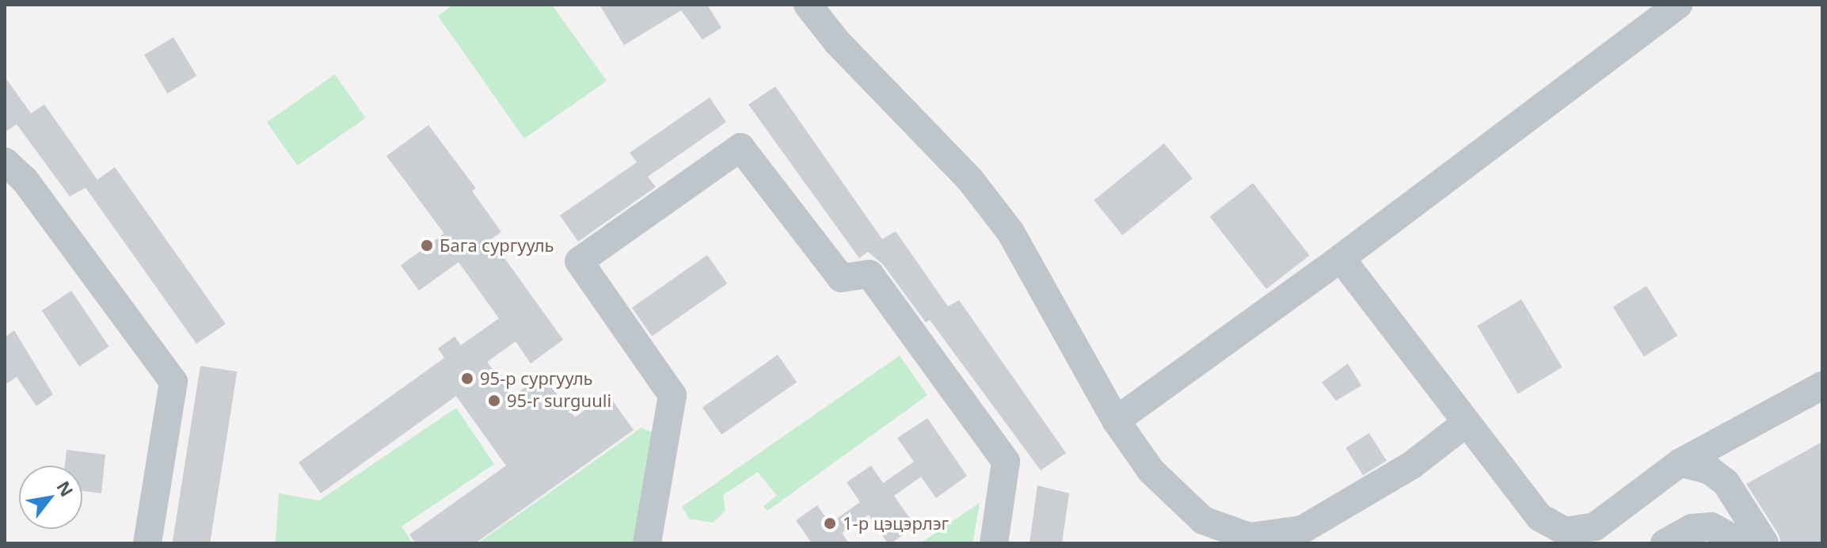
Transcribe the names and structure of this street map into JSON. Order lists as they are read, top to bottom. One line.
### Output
{"places":["Бага сургууль","95-р сургууль","95-r surguuli","1-р цэцэрлэг"],"north":"top right"}
